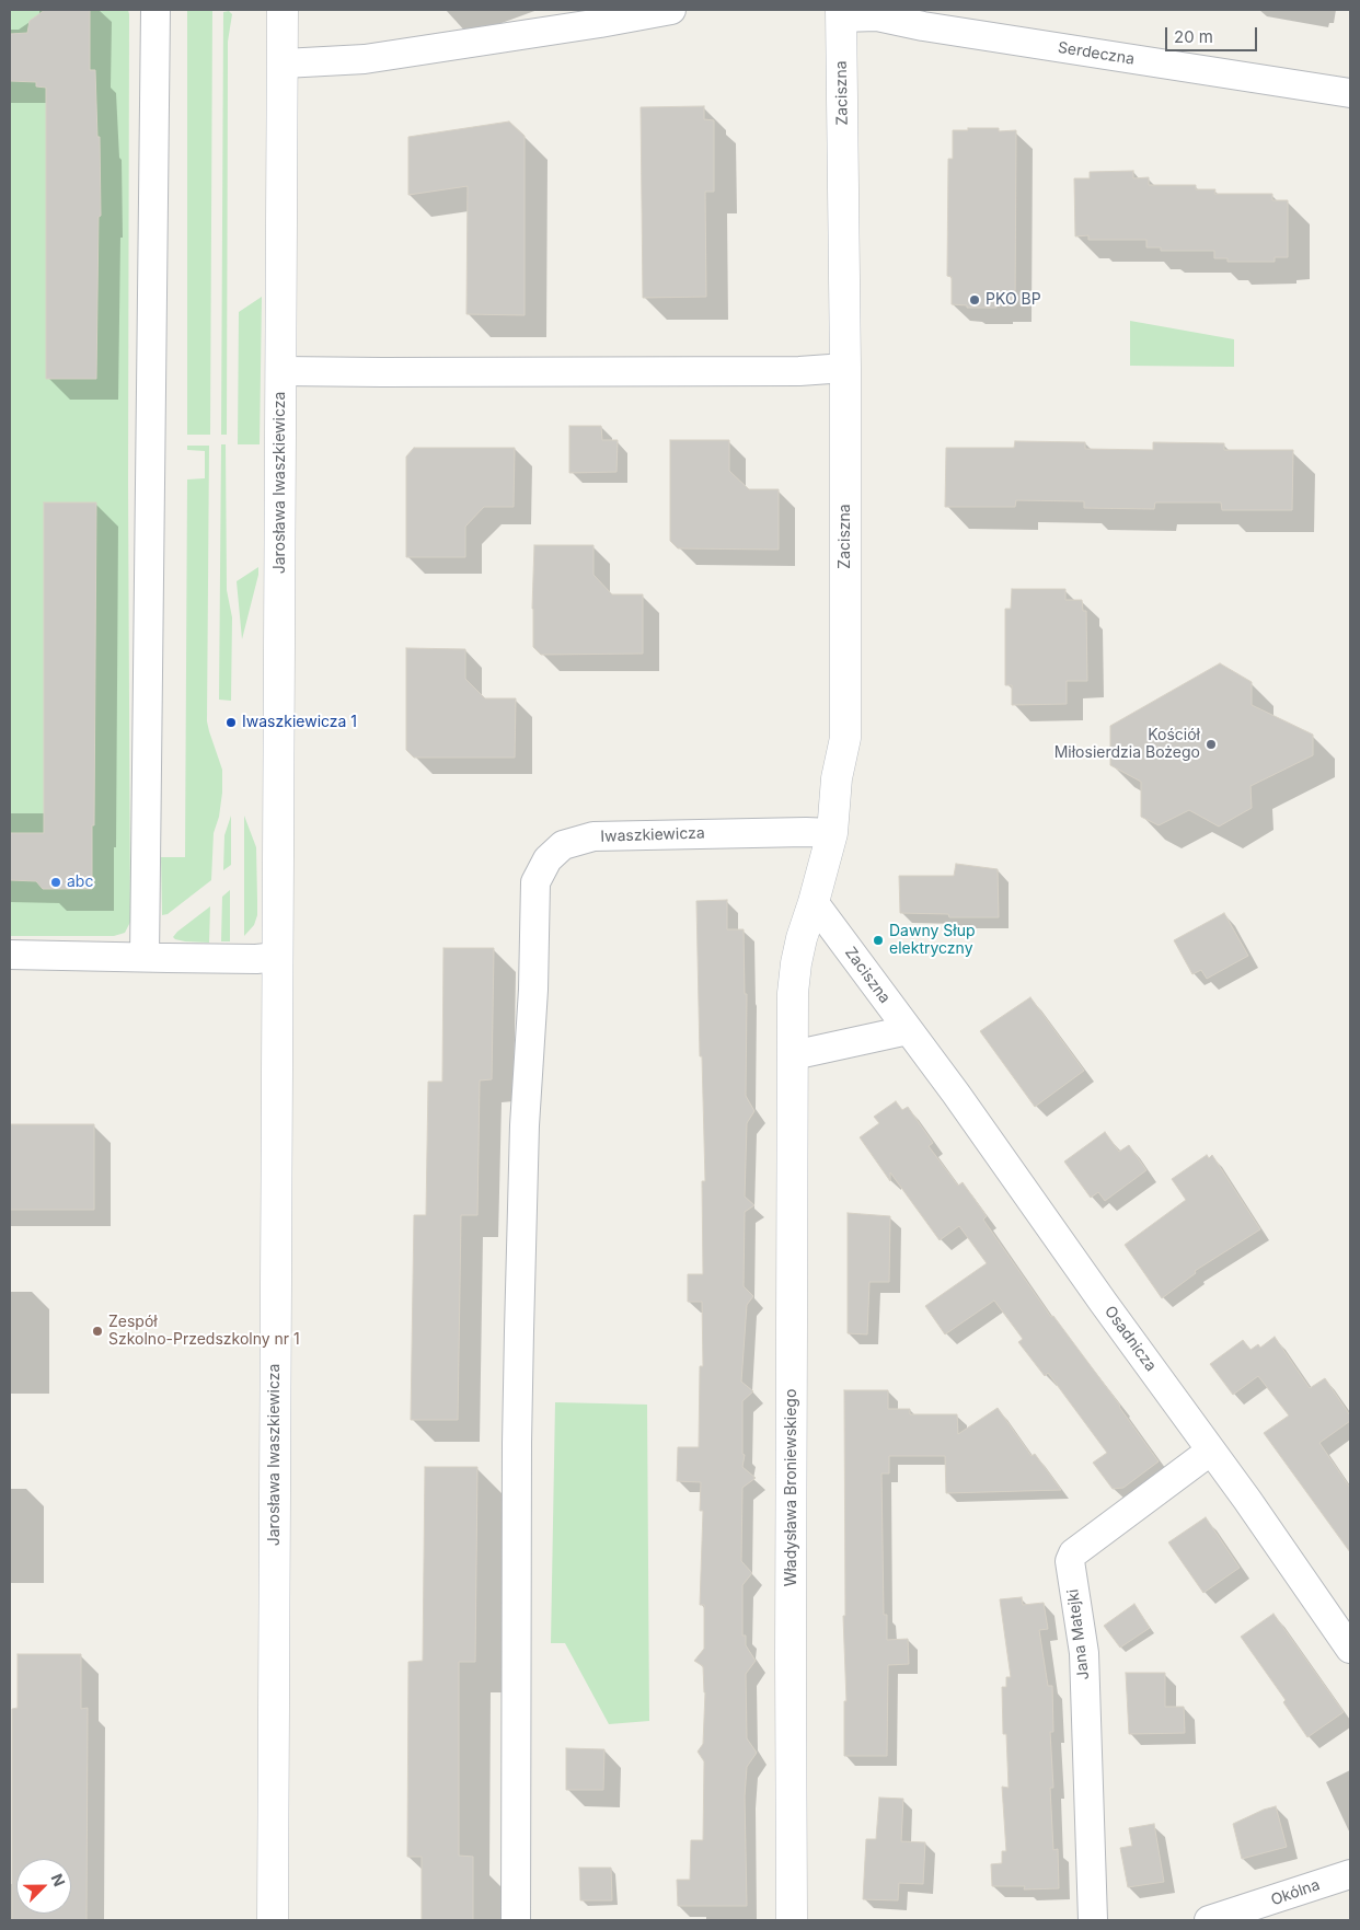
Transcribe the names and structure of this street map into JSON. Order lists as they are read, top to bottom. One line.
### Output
{"streets":{"street":["Serdeczna","Zaciszna","Jarosława Iwaszkiewicza","Iwaszkiewicza","Osadnicza","Władysława Broniewskiego","Jana Matejki","Okólna"]},"crossings":[["Serdeczna","Zaciszna"],["Zaciszna","Iwaszkiewicza"],["Zaciszna","Osadnicza"],["Zaciszna","Władysława Broniewskiego"],["Osadnicza","Jana Matejki"]],"places":["PKO BP","Iwaszkiewicza 1","Kościół Miłosierdzia Bożego","abc","Dawny Słup elektryczny","Zespół Szkolno-Przedszkolny nr 1"],"scale_bar":"20 m","north":"top right"}
